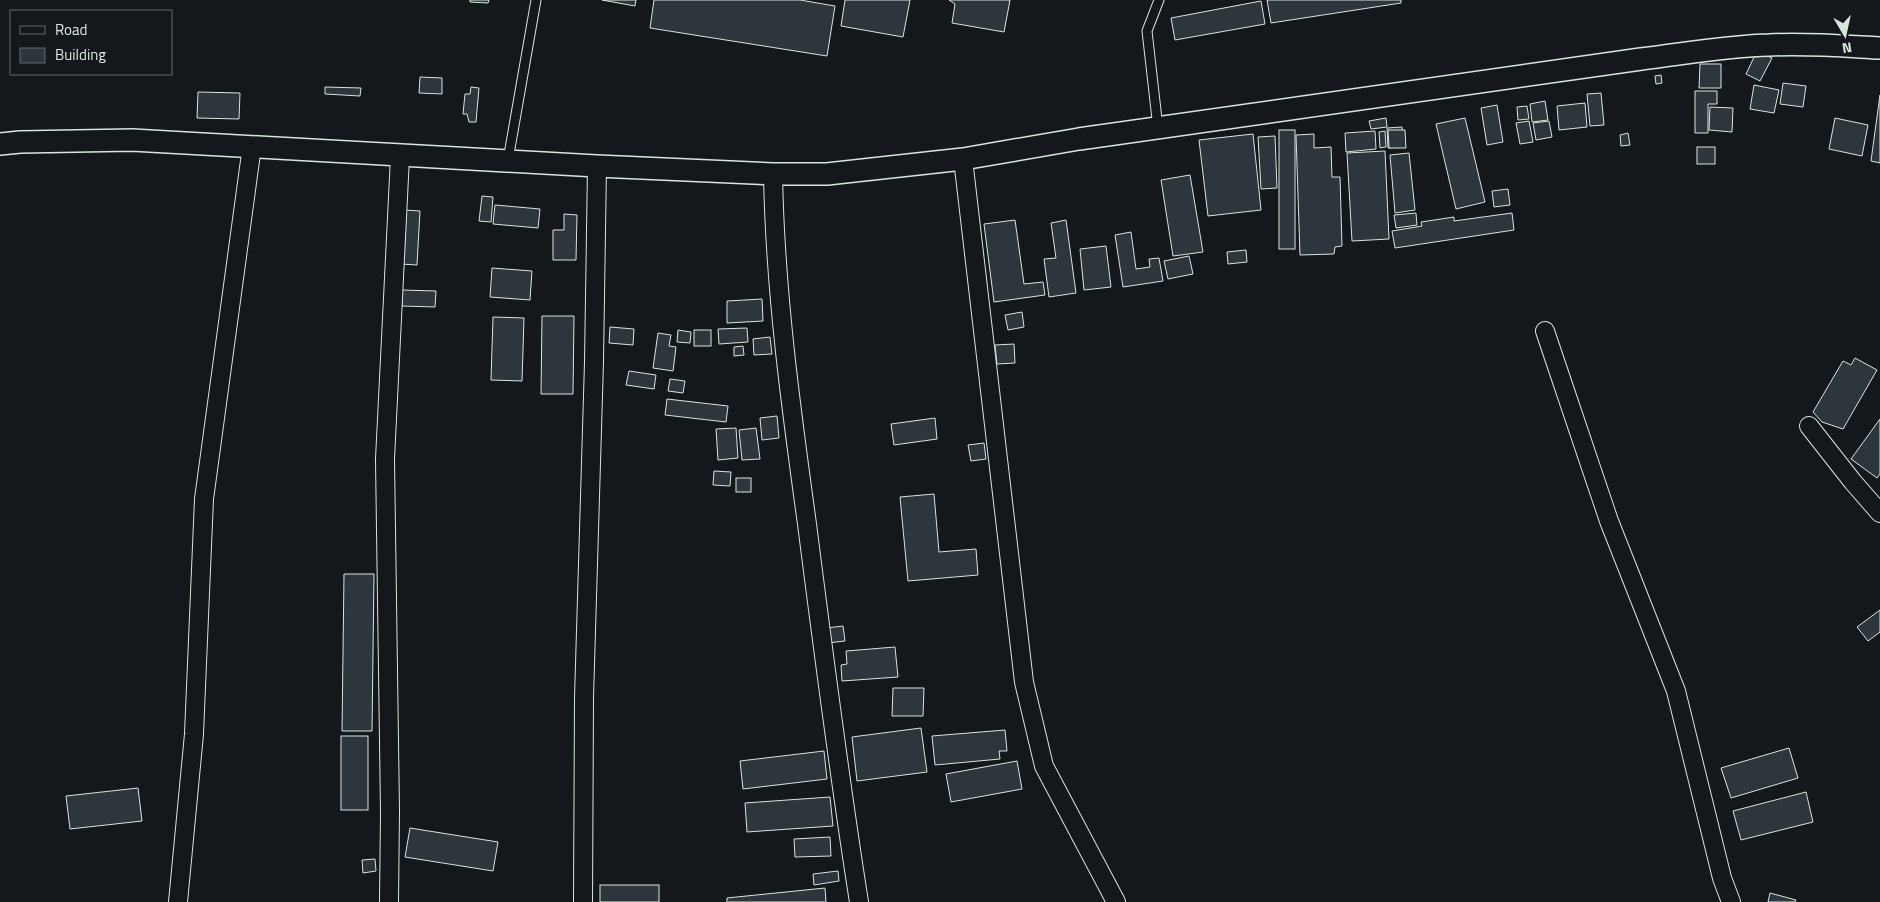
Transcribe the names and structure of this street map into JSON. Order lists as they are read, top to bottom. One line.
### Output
{"legend":["Road","Building"],"north":"bottom"}
